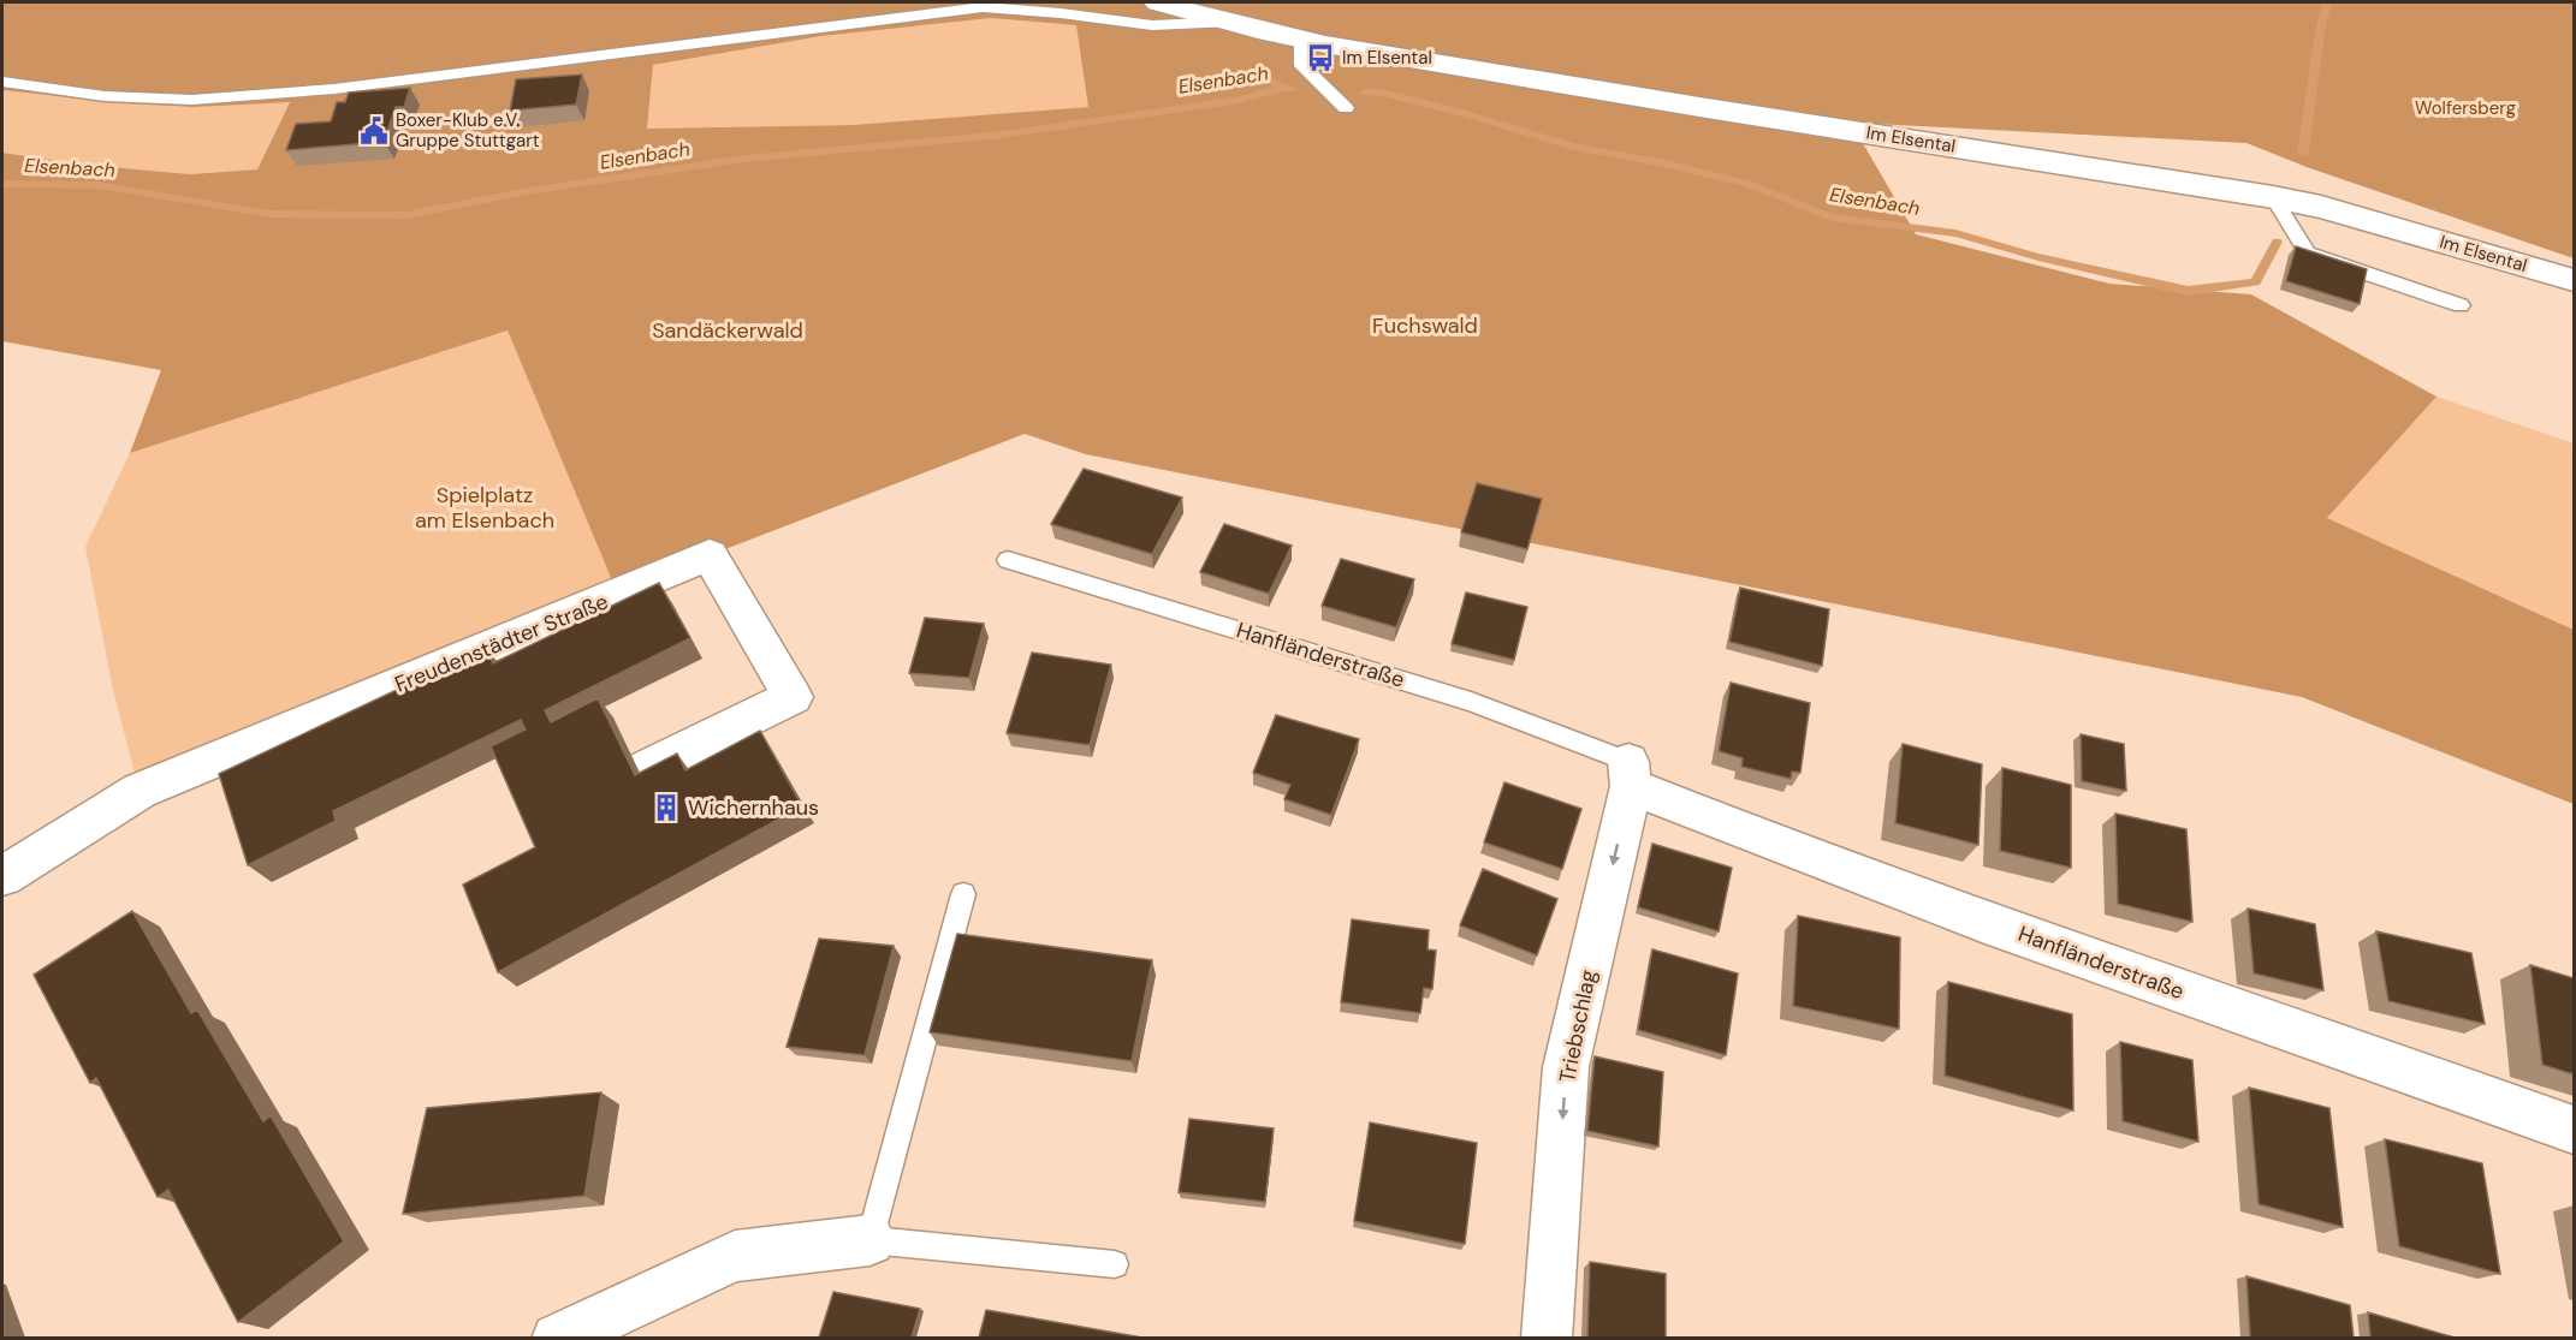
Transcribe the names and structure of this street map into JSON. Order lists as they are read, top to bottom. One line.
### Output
{"streets":{"street":["Im Elsental","Freudenstädter Straße","Hanfländerstraße","Triebschlag"]},"crossings":[["Hanfländerstraße","Triebschlag"]],"one_way":["Triebschlag"],"water":["Elsenbach"],"parks":["Wolfersberg","Fuchswald","Sandäckerwald","Spielplatz am Elsenbach"],"places":{"bus stop":["Im Elsental"],"public building":["Boxer-Klub e.V. Gruppe Stuttgart"],"building":["Wichernhaus"]}}
